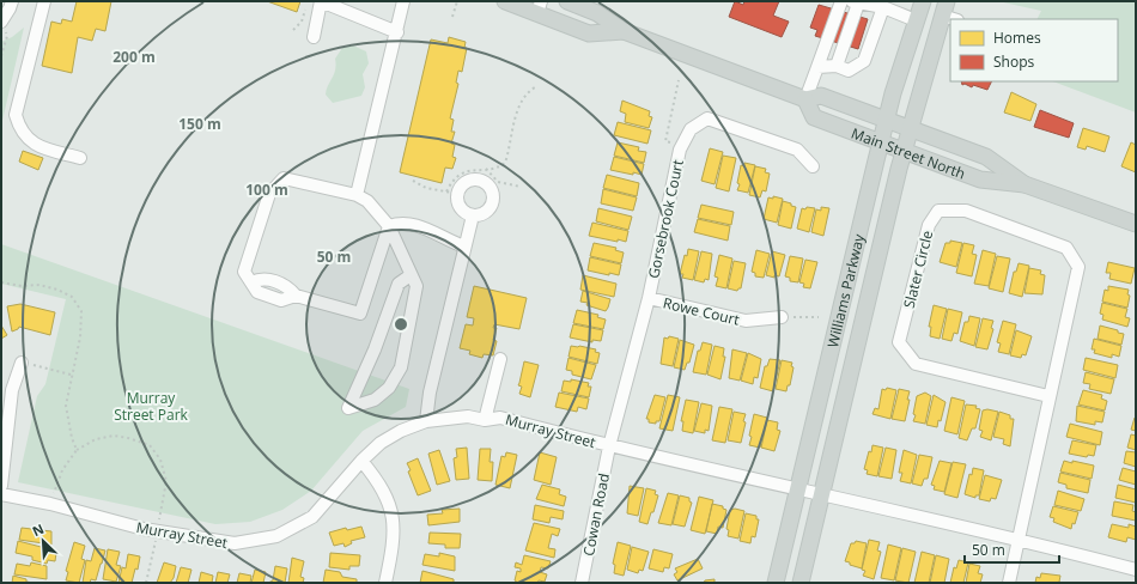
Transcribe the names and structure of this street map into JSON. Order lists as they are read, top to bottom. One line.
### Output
{"streets":{"main road":["Main Street North","Williams Parkway"],"street":["Gorsebrook Court","Slater Circle","Rowe Court","Murray Street","Cowan Road"]},"crossings":[["Main Street North","Williams Parkway"],["Gorsebrook Court","Rowe Court"],["Gorsebrook Court","Murray Street"],["Gorsebrook Court","Cowan Road"],["Slater Circle","Murray Street"],["Williams Parkway","Murray Street"],["Murray Street","Cowan Road"]],"parks":["Murray Street Park"],"legend":["Homes","Shops"],"scale_bar":"50 m","north":"top left","rings":["200 m","150 m","100 m","50 m"]}
